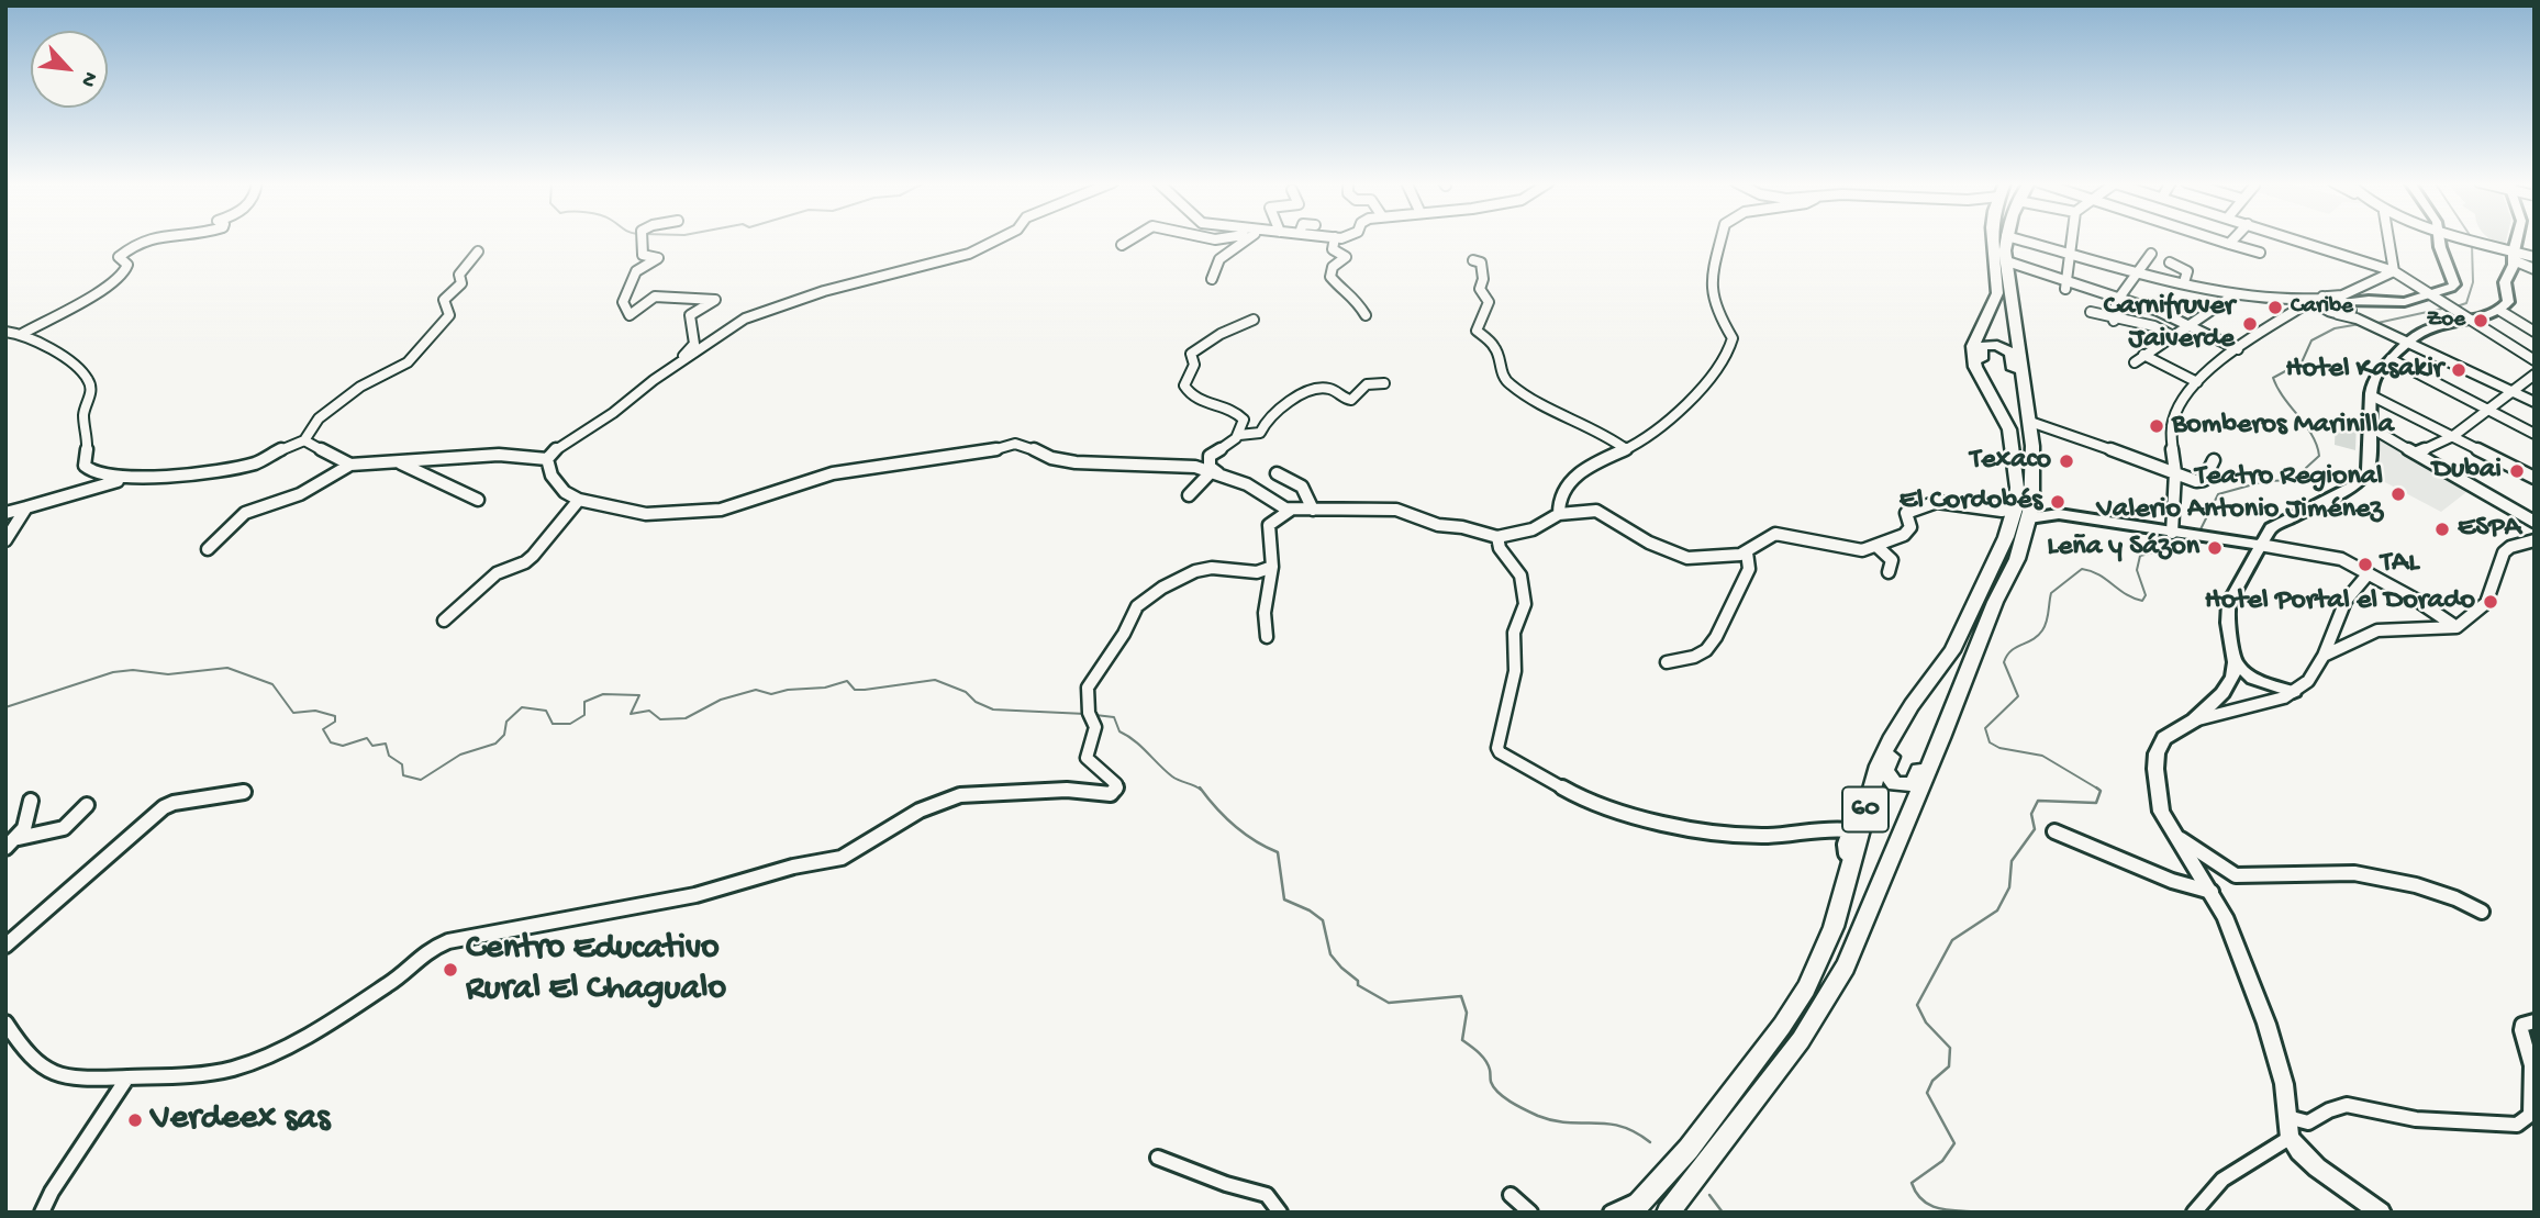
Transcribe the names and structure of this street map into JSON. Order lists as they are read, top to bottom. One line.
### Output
{"streets":{"highway":["60"]},"places":["Caribe","Zoe","Carnifruver Jaiverde","Hotel Kasakir","Bomberos Marinilla","Texaco","Dubai","Teatro Regional Valerio Antonio Jiménez","El Cordobés","ESPA","Leña y Sázon","TAL","Hotel Portal el Dorado","Centro Educativo Rural El Chagualo","Verdeex sas"],"north":"bottom right"}
